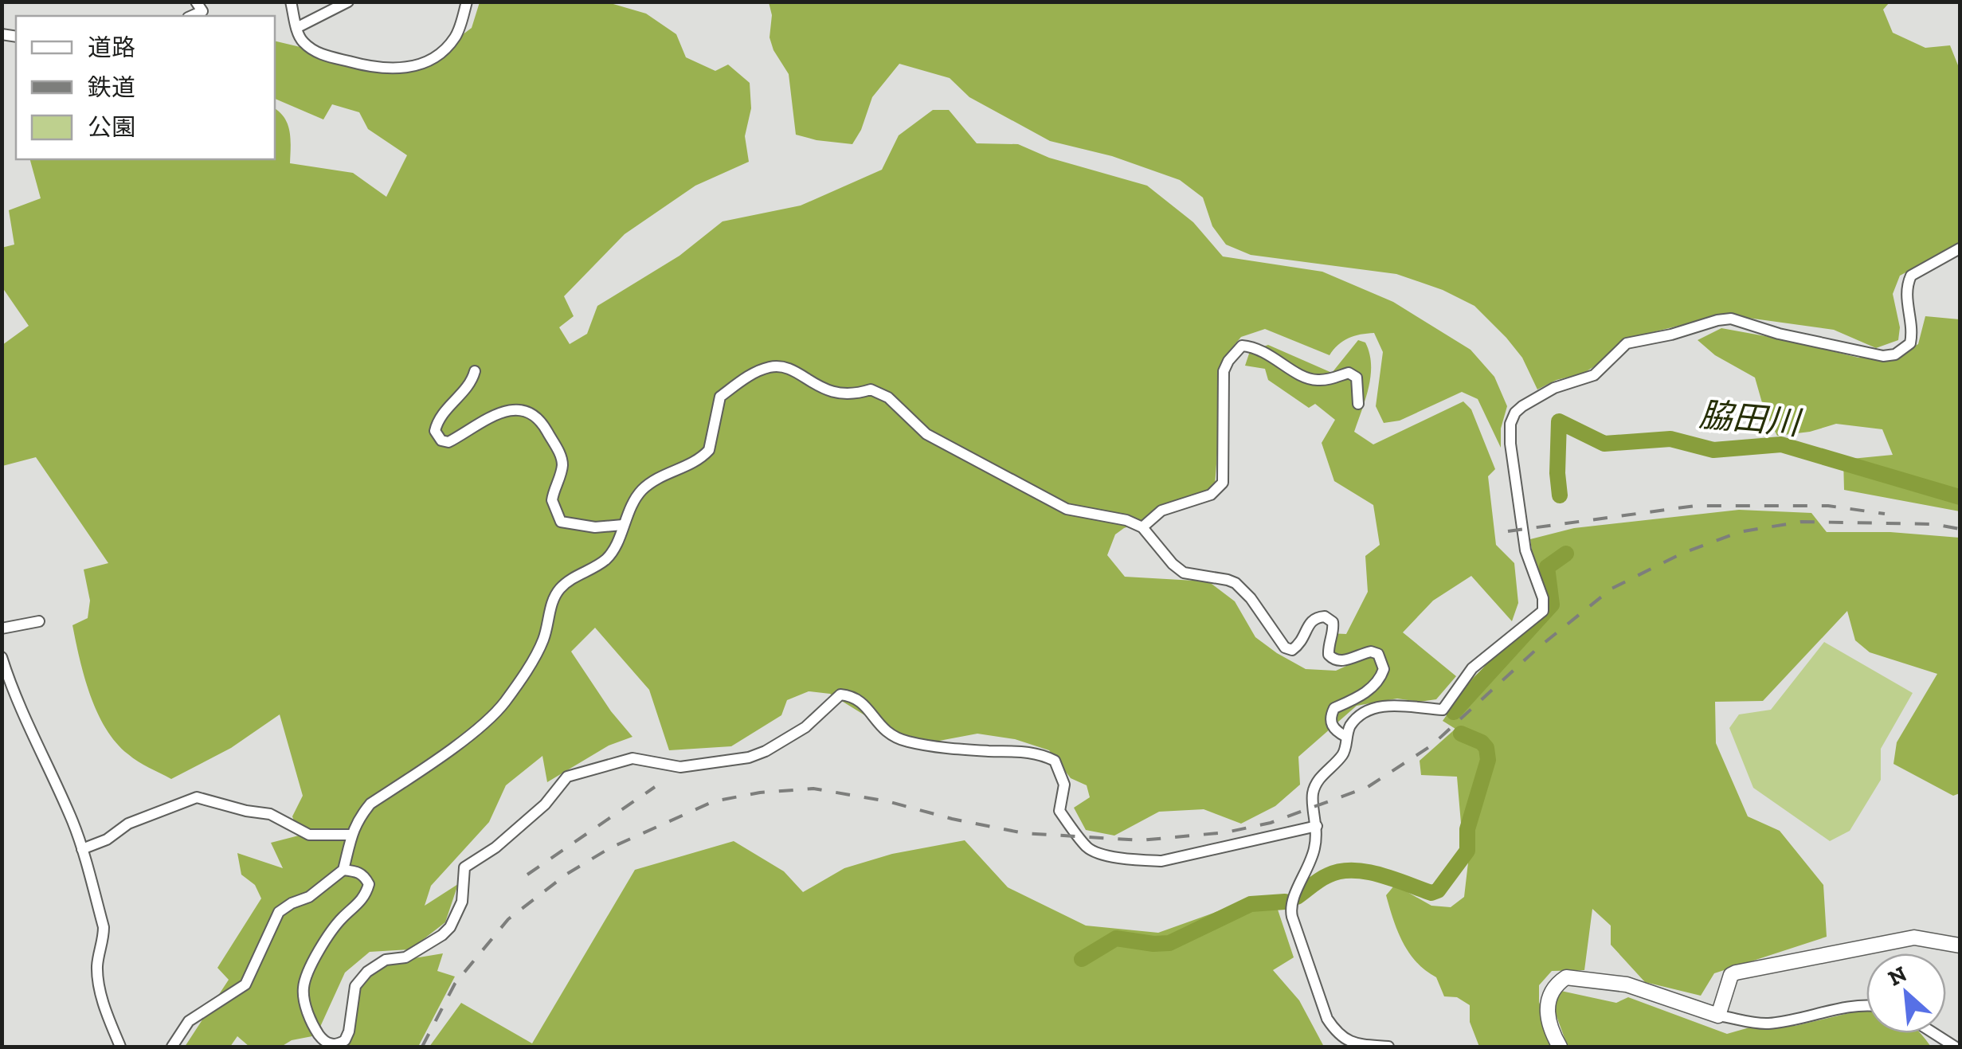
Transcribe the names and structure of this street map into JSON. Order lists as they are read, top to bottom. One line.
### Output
{"water":["脇田川"],"legend":["道路","鉄道","公園"],"north":"top left"}
